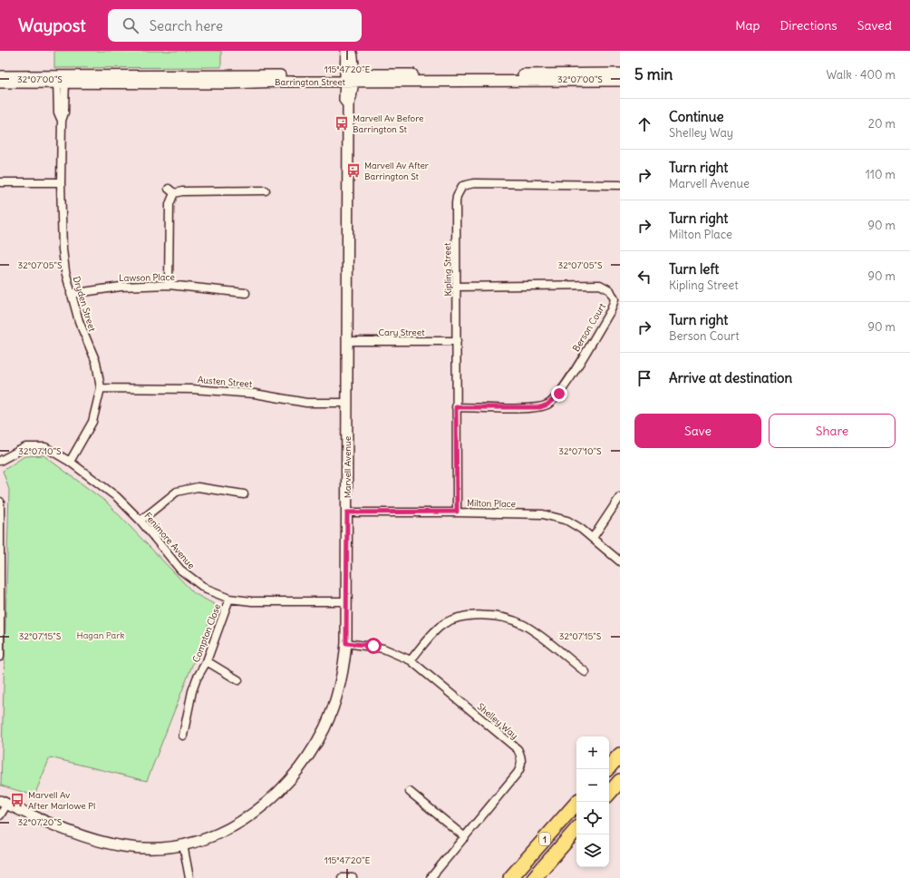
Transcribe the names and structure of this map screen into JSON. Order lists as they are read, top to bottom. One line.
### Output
{"streets":{"highway":["1"],"street":["Barrington Street","Kipling Street","Lawson Place","Dryden Street","Berson Court","Cary Street","Austen Street","Marvell Avenue","Milton Place","Fenimore Avenue","Compton Close","Shelley Way"]},"crossings":[["Barrington Street","Dryden Street"],["Barrington Street","Marvell Avenue"],["Kipling Street","Berson Court"],["Kipling Street","Cary Street"],["Kipling Street","Milton Place"],["Lawson Place","Dryden Street"],["Dryden Street","Austen Street"],["Dryden Street","Fenimore Avenue"],["Cary Street","Marvell Avenue"],["Austen Street","Marvell Avenue"],["Marvell Avenue","Milton Place"],["Marvell Avenue","Fenimore Avenue"],["Marvell Avenue","Shelley Way"],["Fenimore Avenue","Compton Close"]],"parks":["Hagan Park"],"places":{"bus stop":["Marvell Av Before Barrington St","Marvell Av After Barrington St","Marvell Av After Marlowe Pl"]},"page":{"header":"Waypost","search":"Search here","nav":["Map","Directions","Saved"],"heading":["5 min","Walk · 400 m"],"list":[["Continue","Shelley Way","20 m"],["Turn right","Marvell Avenue","110 m"],["Turn right","Milton Place","90 m"],["Turn left","Kipling Street","90 m"],["Turn right","Berson Court","90 m"],"Arrive at destination"],"buttons":["Save","Share"],"map_buttons":["+","−"]},"coordinates":["115°47'20\"E","32°07'00\"S","32°07'05\"S","32°07'10\"S","32°07'15\"S","32°07'20\"S"]}
